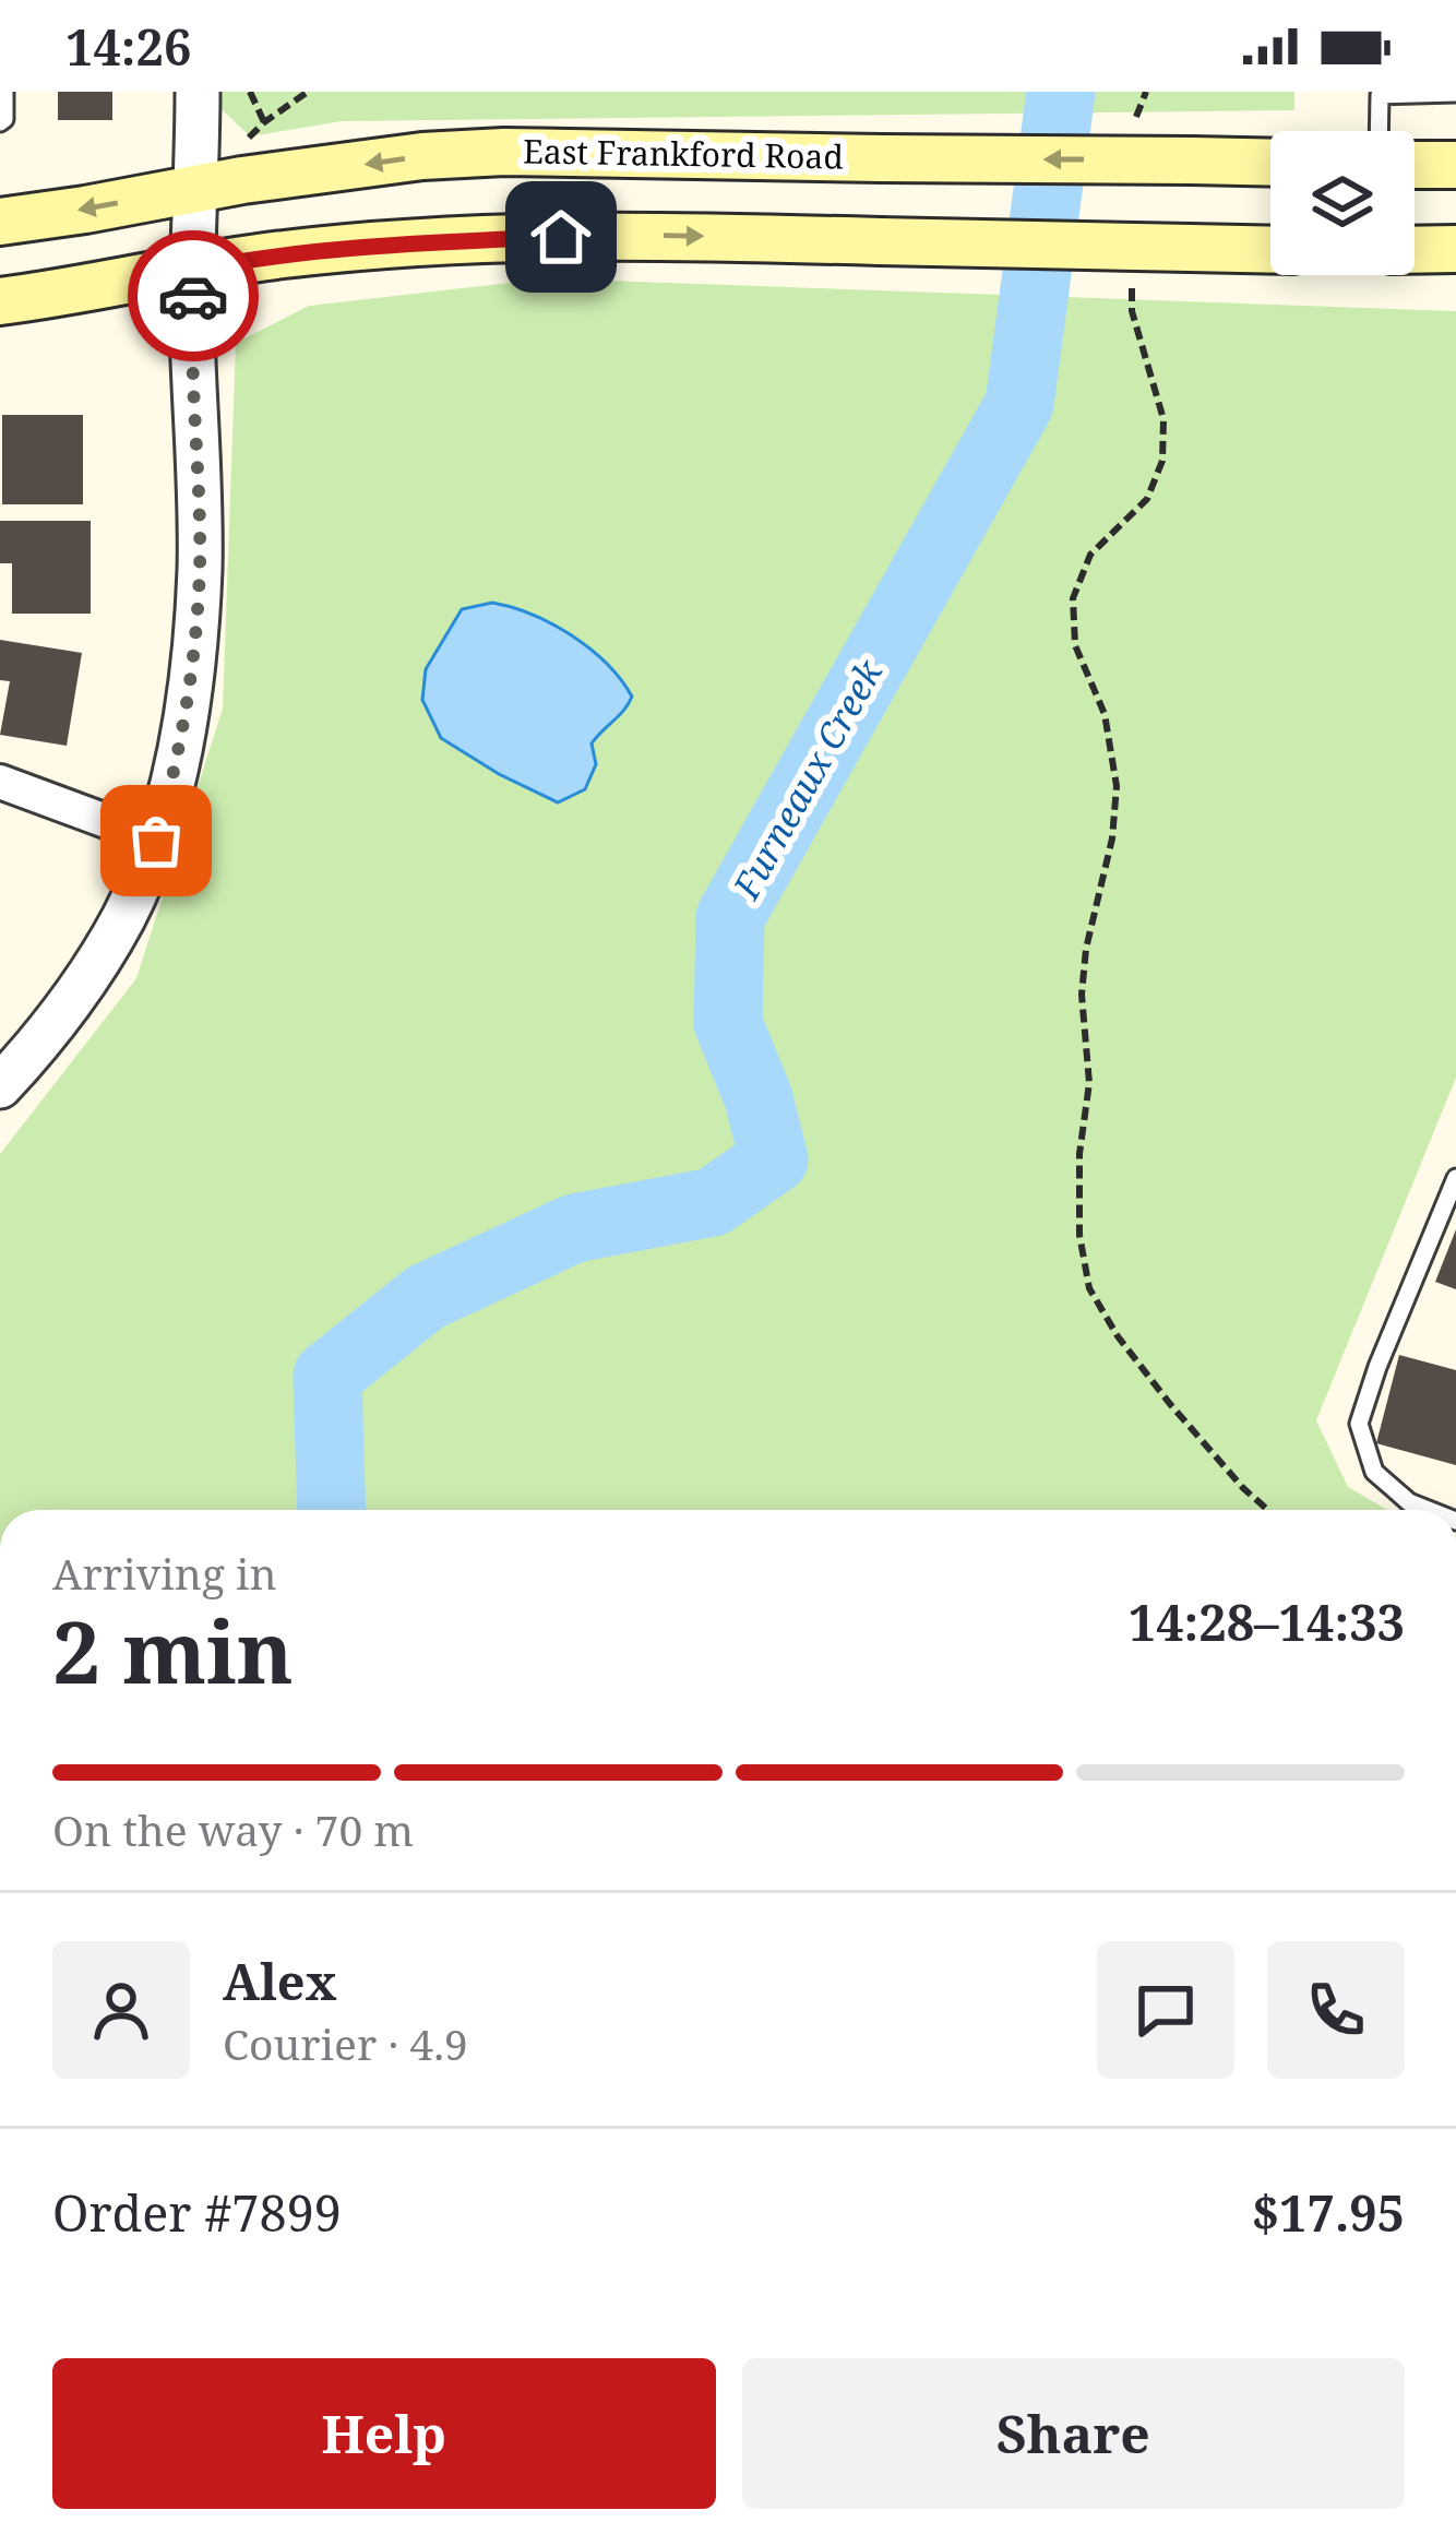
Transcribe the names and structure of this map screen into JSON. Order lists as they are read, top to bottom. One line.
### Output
{"streets":{"main road":["East Frankford Road"]},"water":["Furneaux Creek"],"page":{"status":"14:26","heading":["2 min","Arriving in","14:28–14:33"],"panel":["Alex","Courier · 4.9","Order #7899","$17.95"],"bar":"On the way · 70 m","buttons":["Help","Share"]}}
